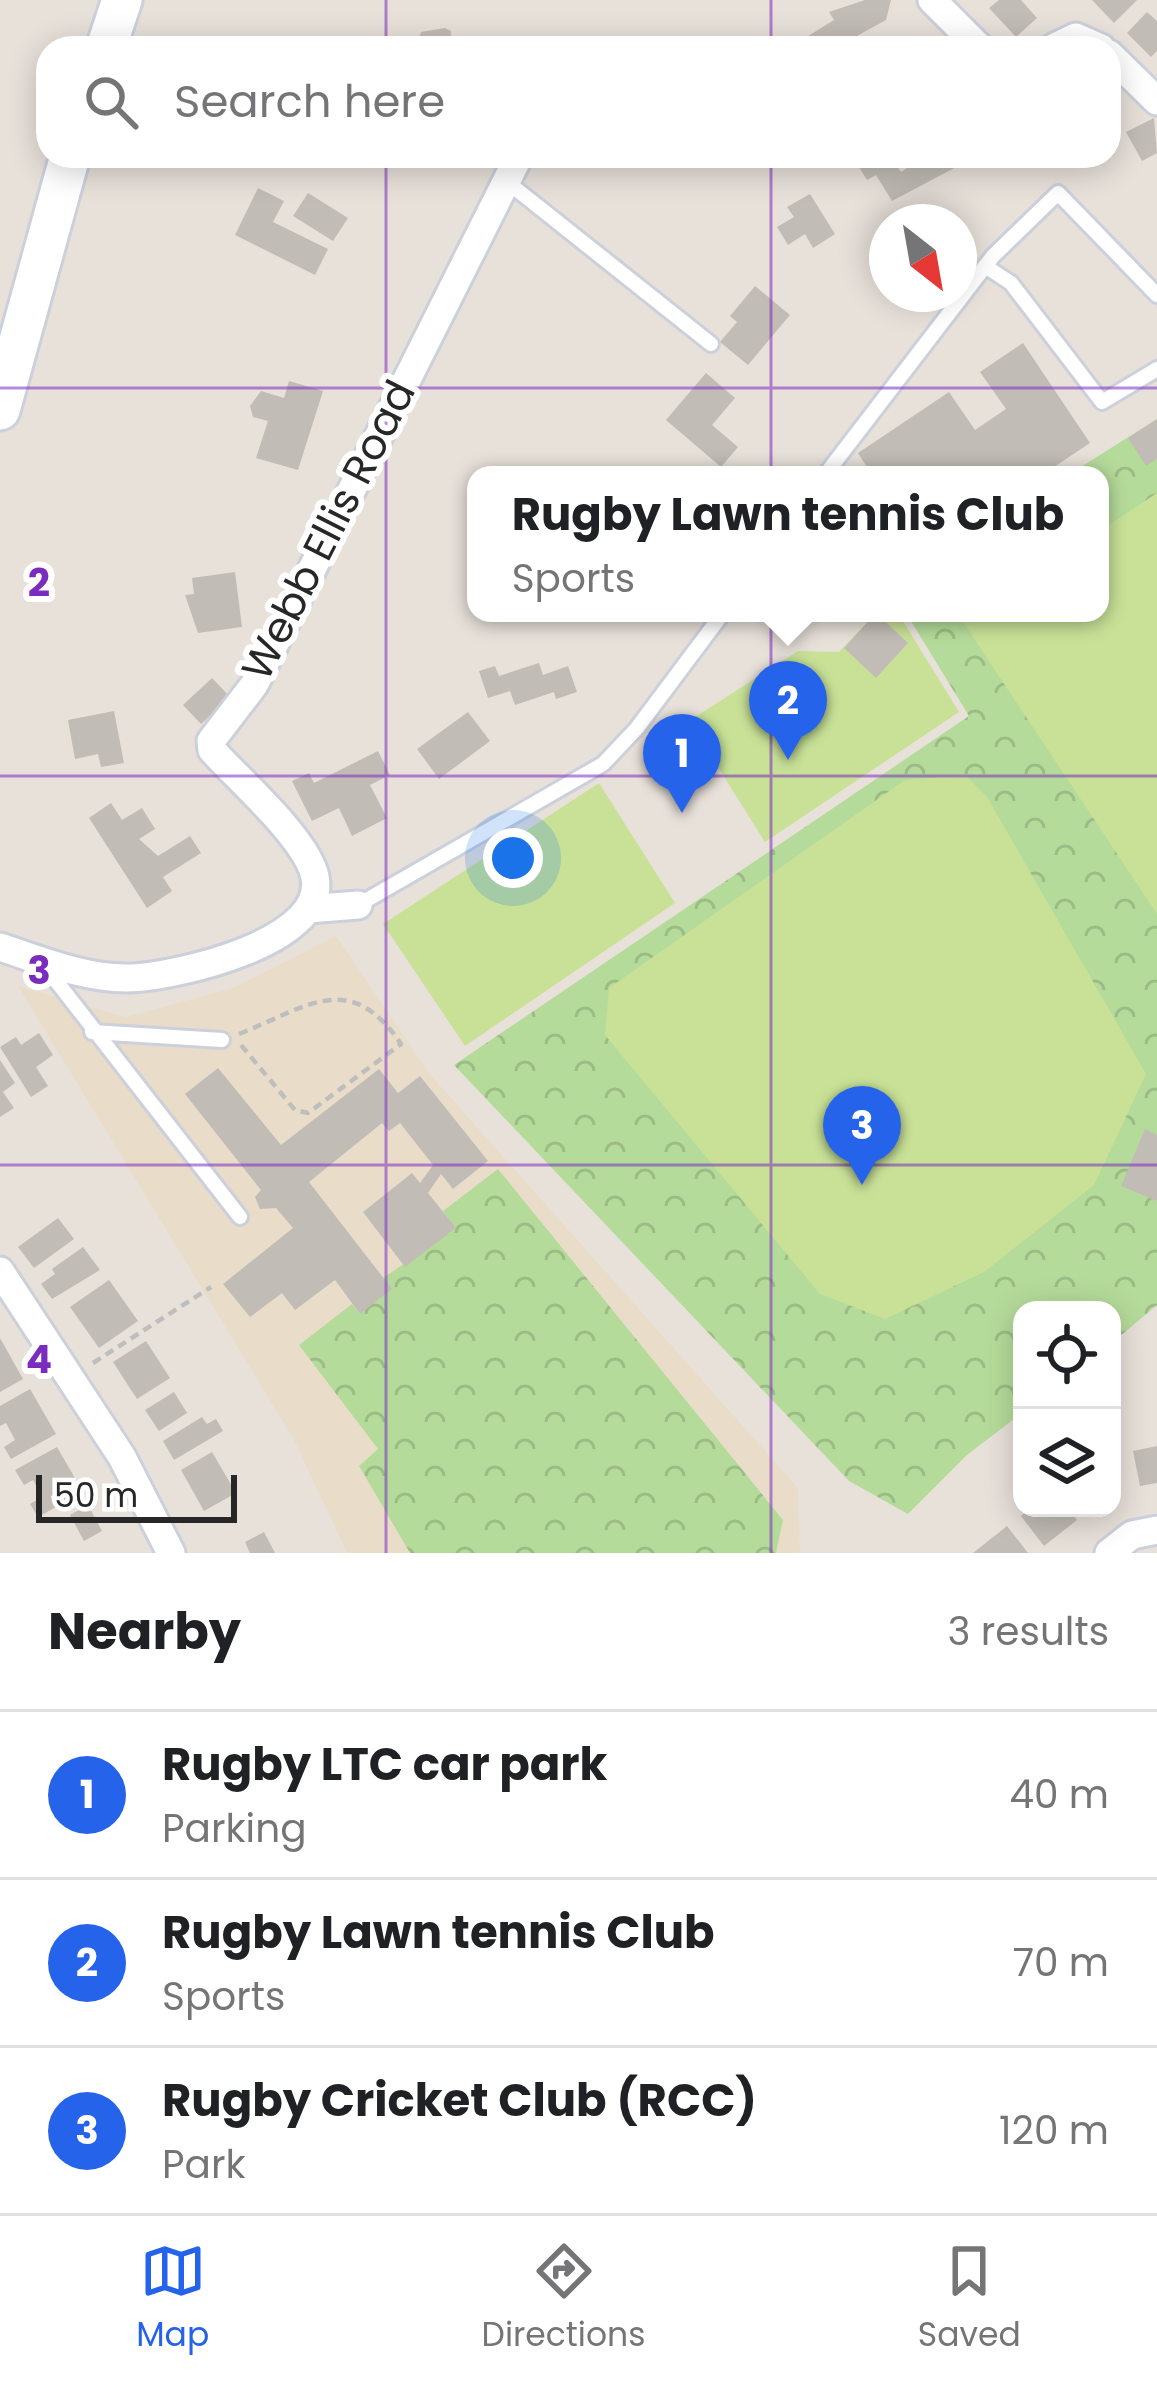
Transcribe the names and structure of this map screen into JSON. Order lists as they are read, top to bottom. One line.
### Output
{"streets":{"street":["Webb Ellis Road"]},"scale_bar":"50 m","north":"bottom right","page":{"search":"Search here","popup":["Rugby Lawn tennis Club","Sports"],"pins":["2","1","3"],"scale":"50 m","heading":["Nearby","3 results"],"list":[{"mark":"1","name":"Rugby LTC car park","note":"Parking","value":"40 m"},{"mark":"2","name":"Rugby Lawn tennis Club","note":"Sports","value":"70 m"},{"mark":"3","name":"Rugby Cricket Club (RCC)","note":"Park","value":"120 m"}],"nav":["Map","Directions","Saved"]},"grid":{"rows":["2","3","4"]}}
